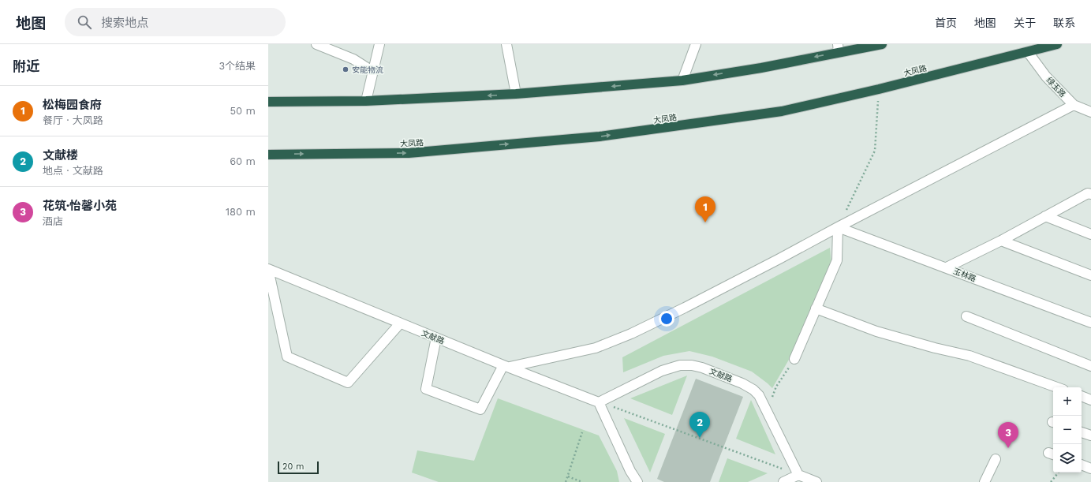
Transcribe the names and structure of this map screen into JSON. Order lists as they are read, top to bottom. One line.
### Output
{"streets":{"highway":["大凤路"],"street":["绿玉路","玉林路","文献路"]},"crossings":[["大凤路","绿玉路"]],"places":["安能物流"],"scale_bar":"20 m","page":{"header":"地图","search":"搜索地点","nav":["首页","地图","关于","联系"],"heading":["附近","3个结果"],"list":[{"mark":"1","name":"松梅园食府","note":"餐厅 · 大凤路","value":"50 m"},{"mark":"2","name":"文献楼","note":"地点 · 文献路","value":"60 m"},{"mark":"3","name":"花筑·怡馨小苑","note":"酒店","value":"180 m"}],"pins":["1","2","3"],"map_buttons":["+","−"],"scale":"20 m"}}
